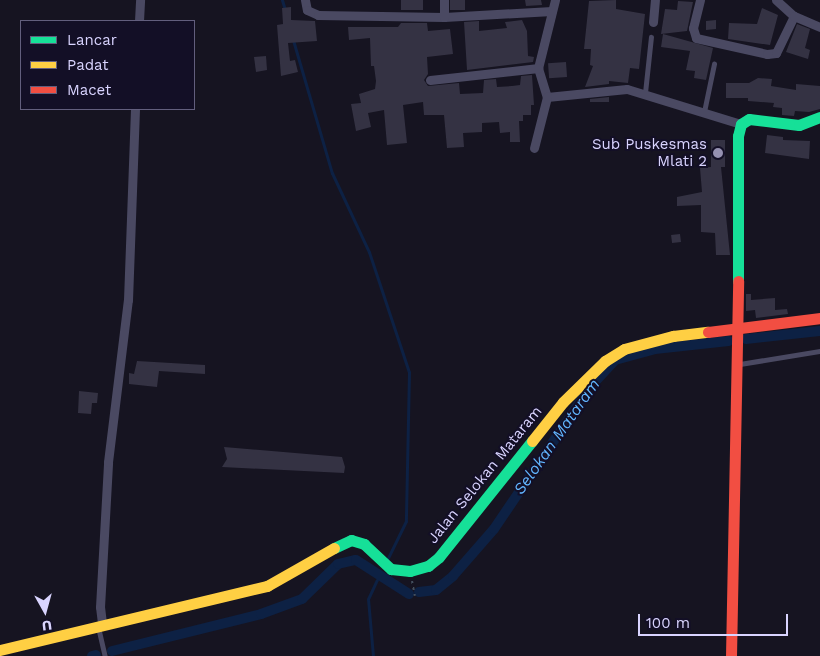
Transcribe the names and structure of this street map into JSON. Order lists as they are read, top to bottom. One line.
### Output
{"streets":{"street":["Jalan Selokan Mataram"]},"water":["Selokan Mataram"],"places":["Sub Puskesmas Mlati 2"],"legend":["Lancar","Padat","Macet"],"scale_bar":"100 m","north":"bottom"}
